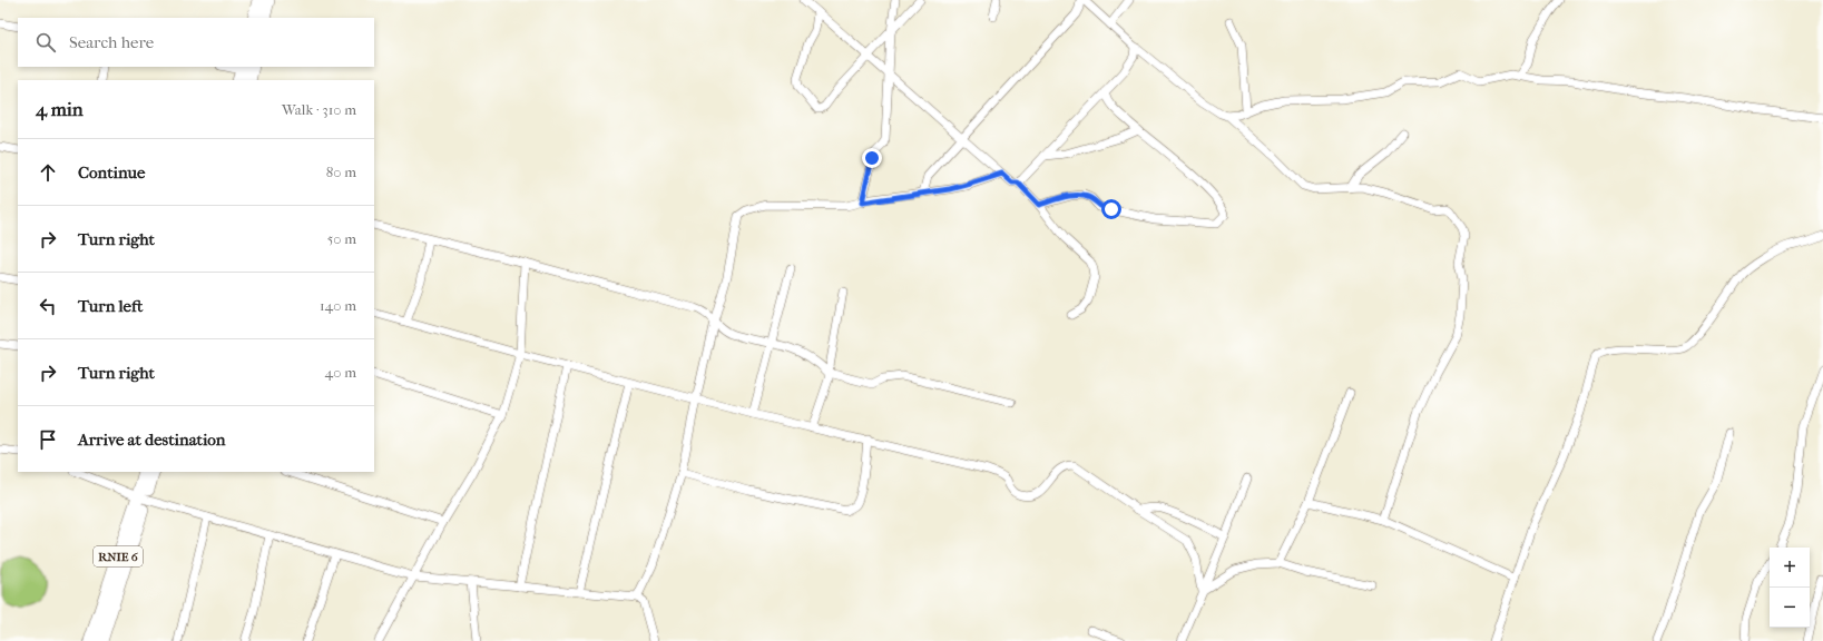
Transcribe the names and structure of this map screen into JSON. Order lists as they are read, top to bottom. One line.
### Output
{"streets":{"main road":["RNIE 6"]},"page":{"search":"Search here","heading":["4 min","Walk · 310 m"],"list":[["Continue","80 m"],["Turn right","50 m"],["Turn left","140 m"],["Turn right","40 m"],"Arrive at destination"],"map_buttons":["+","−"]}}
